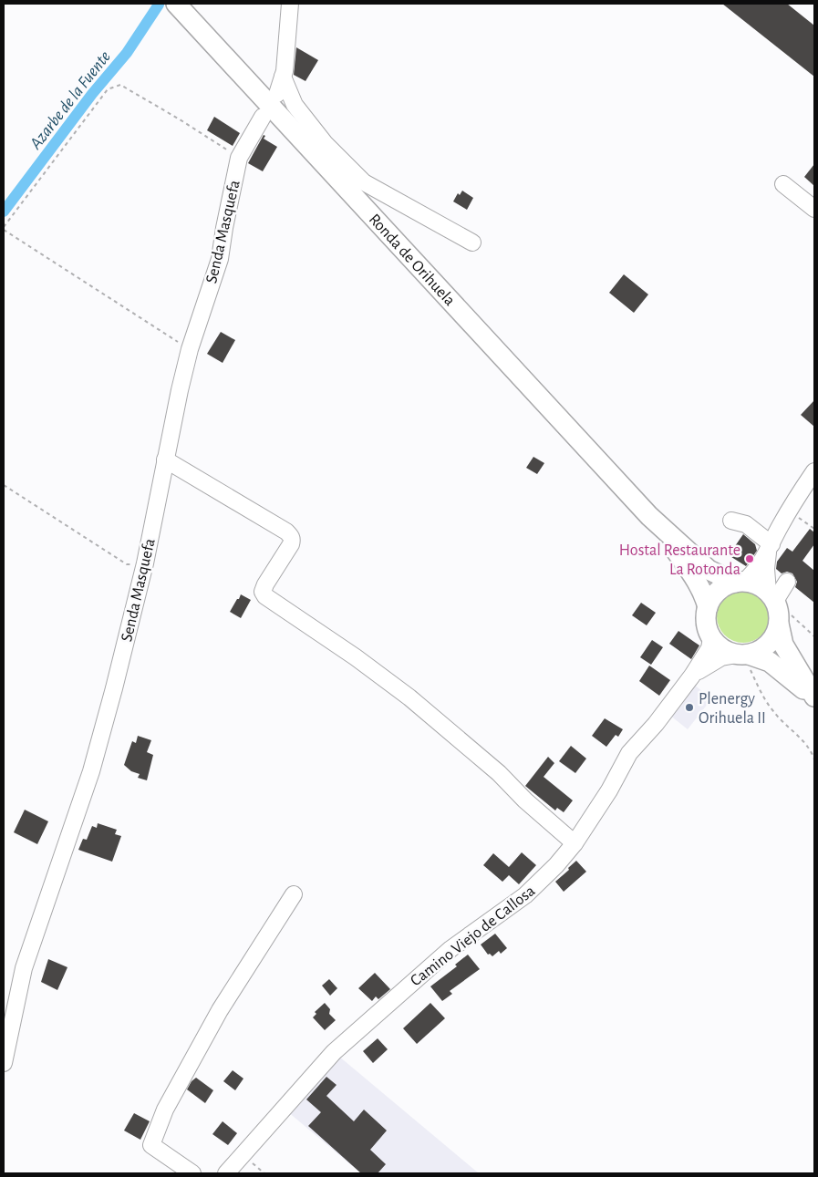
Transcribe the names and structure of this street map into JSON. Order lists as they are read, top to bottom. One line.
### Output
{"streets":{"main road":["Ronda de Orihuela"],"street":["Senda Masquefa","Camino Viejo de Callosa"]},"crossings":[["Ronda de Orihuela","Camino Viejo de Callosa"]],"water":["Azarbe de la Fuente"],"places":["Hostal Restaurante La Rotonda","Plenergy Orihuela II"]}
